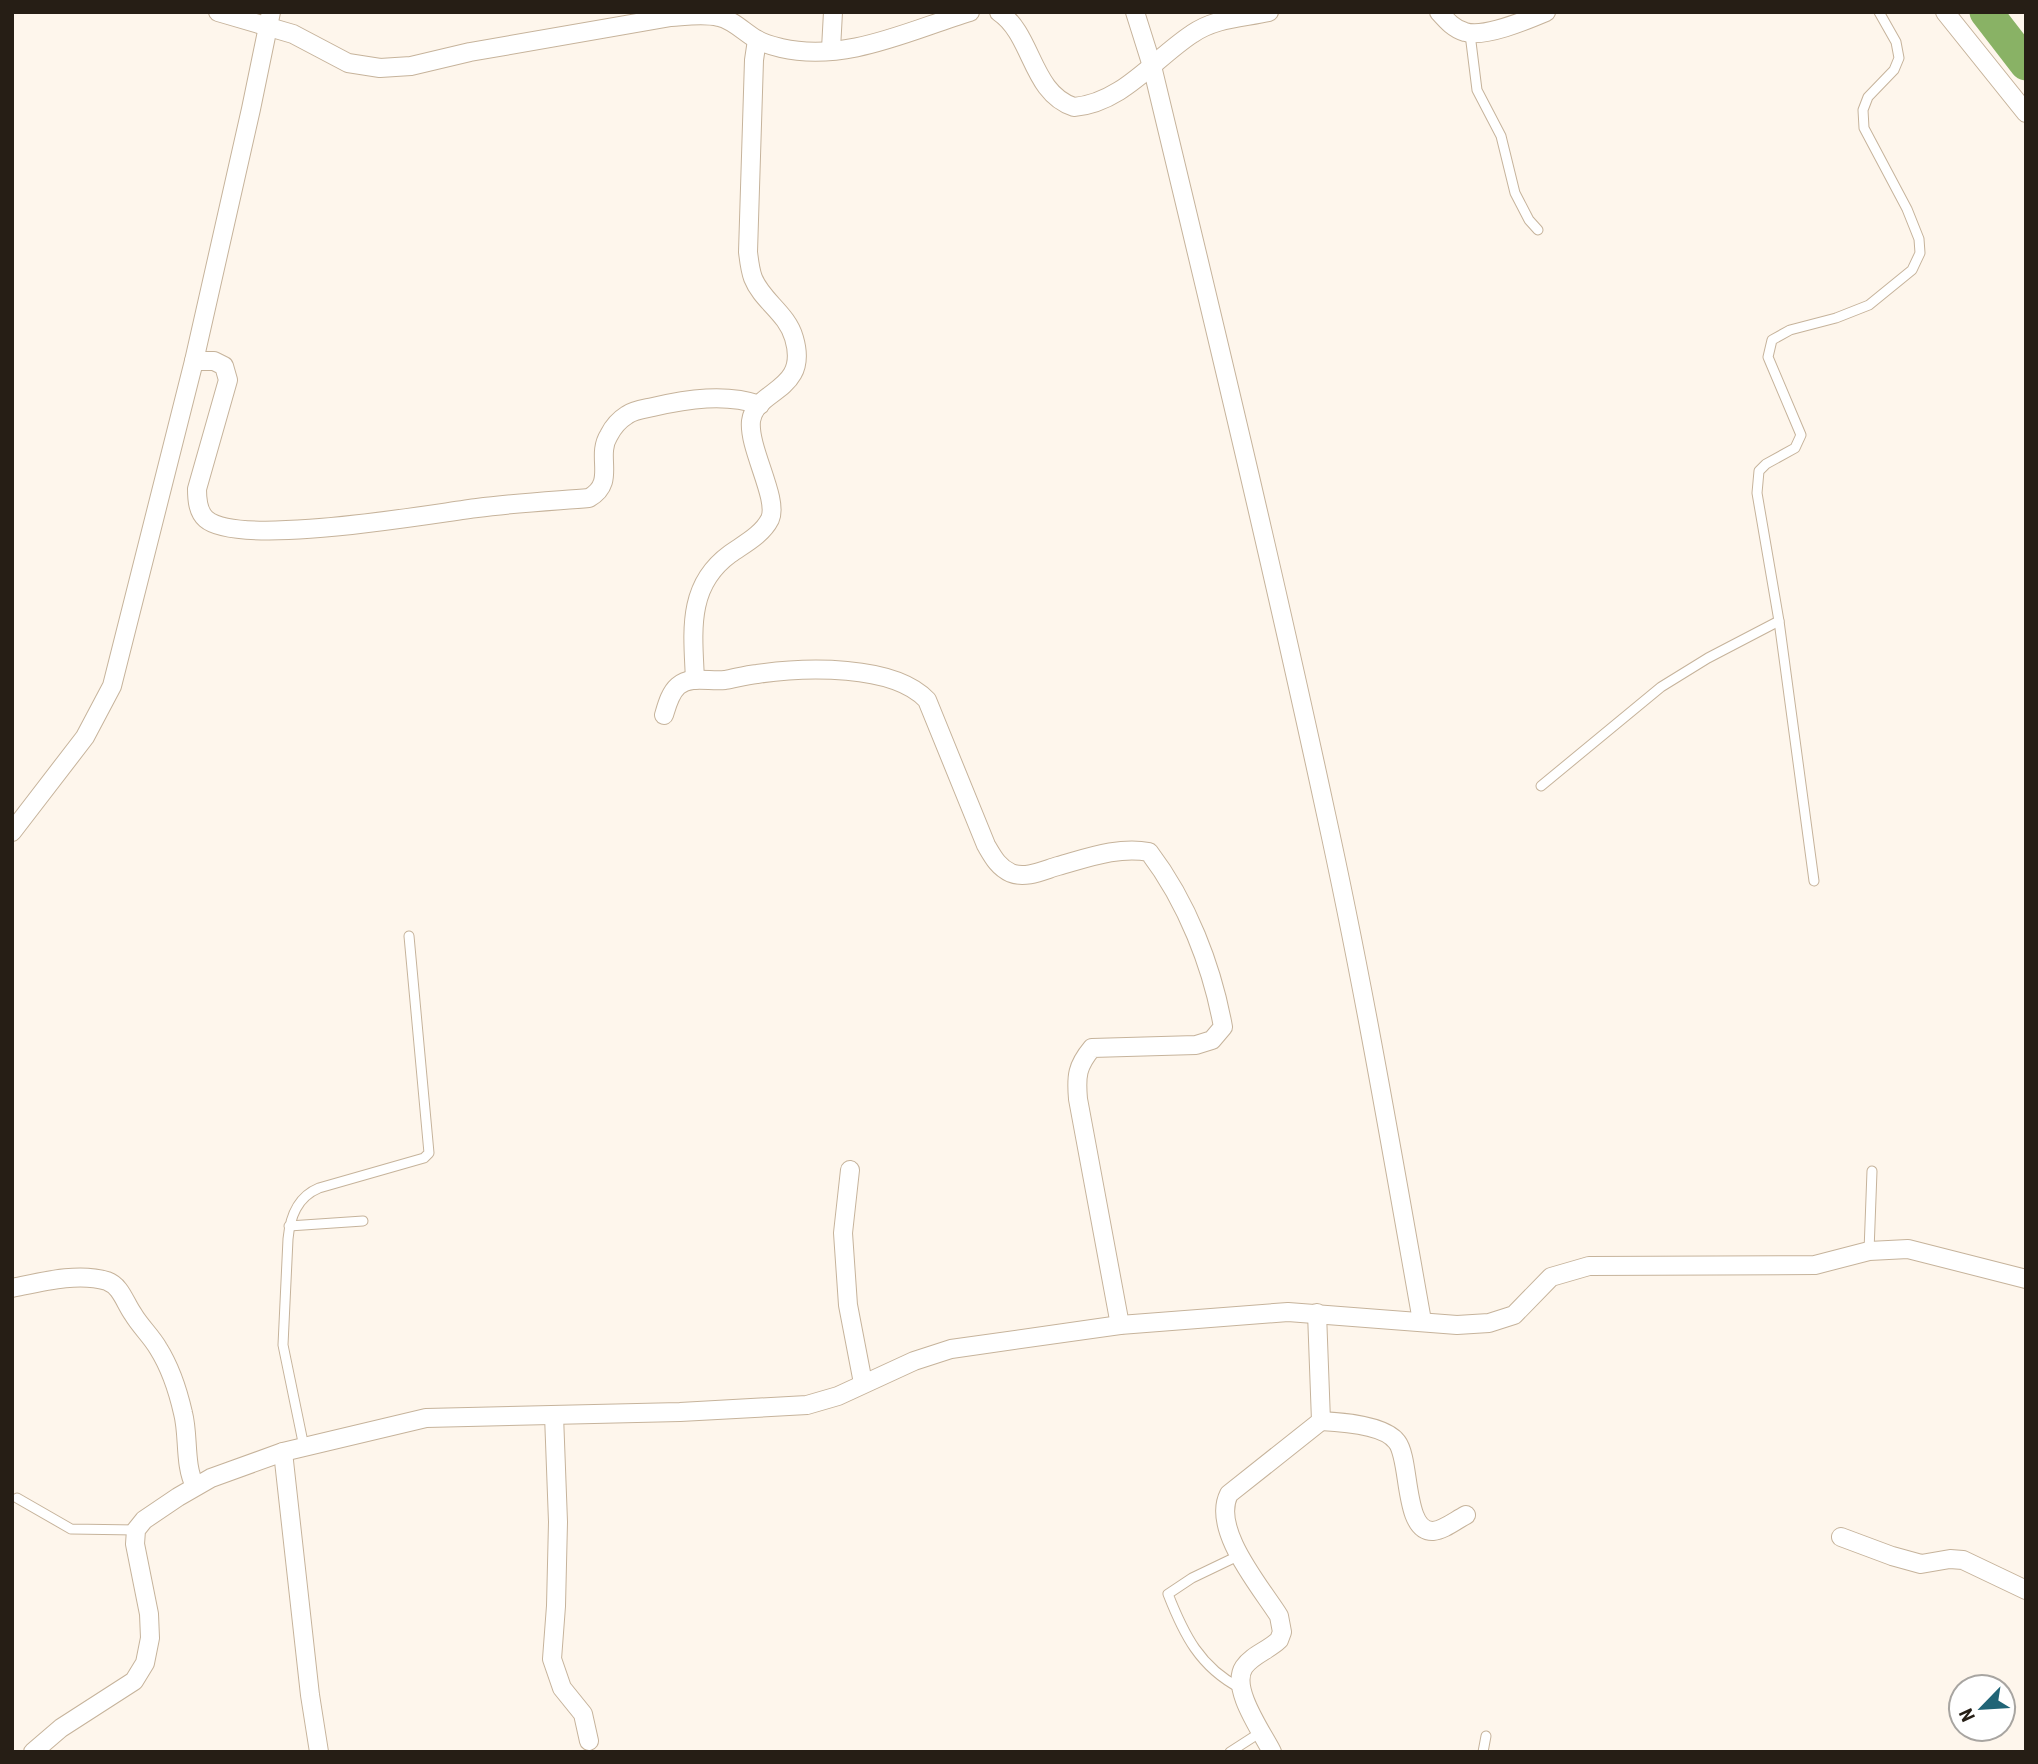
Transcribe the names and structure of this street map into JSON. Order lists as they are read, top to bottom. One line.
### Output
{"north":"bottom left"}
